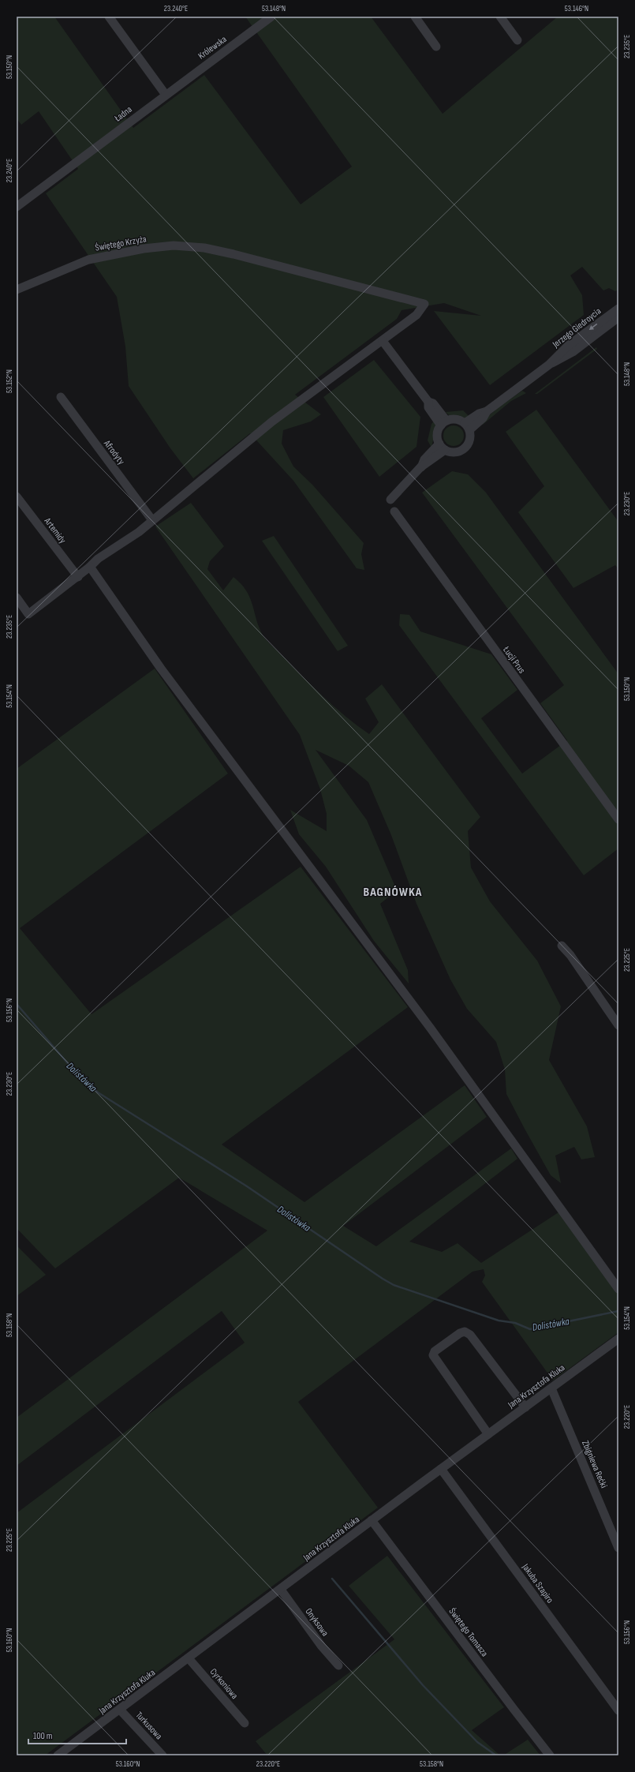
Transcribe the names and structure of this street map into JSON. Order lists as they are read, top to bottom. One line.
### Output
{"streets":{"street":["Królewska","Ładna","Świętego Krzyża","Jerzego Giedroycia","Afrodyty","Artemidy","Łucji Prus","Jana Krzysztofa Kluka","Zbigniewa Rećki","Jakuba Szapiro","Onyksowa","Świętego Tomasza","Cyrkoniowa","Turkusowa"]},"crossings":[["Królewska","Ładna"],["Jana Krzysztofa Kluka","Zbigniewa Rećki"],["Jana Krzysztofa Kluka","Jakuba Szapiro"],["Jana Krzysztofa Kluka","Onyksowa"],["Jana Krzysztofa Kluka","Świętego Tomasza"],["Jana Krzysztofa Kluka","Cyrkoniowa"],["Jana Krzysztofa Kluka","Turkusowa"]],"districts":["BAGNÓWKA"],"water":["Dolistówka"],"scale_bar":"100 m","coordinates":["23.240°E","53.148°N","53.146°N","23.235°E","53.150°N","53.152°N","23.230°E","53.154°N","23.225°E","53.156°N","53.158°N","23.220°E","53.160°N"]}
